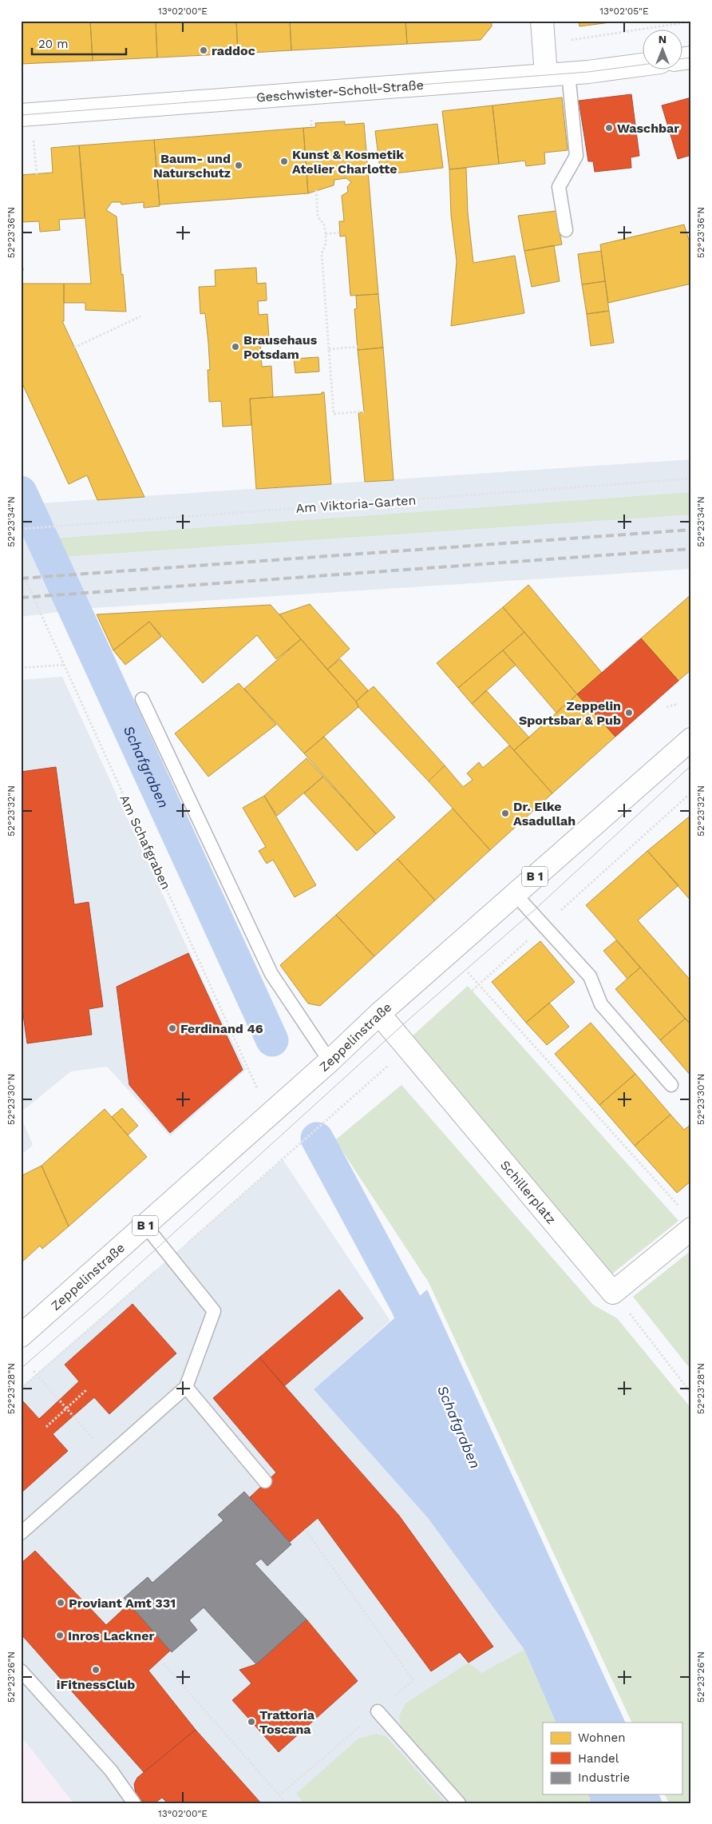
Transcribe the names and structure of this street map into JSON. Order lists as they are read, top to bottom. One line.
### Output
{"streets":{"street":["Geschwister-Scholl-Straße","B 1","Zeppelinstraße","Schillerplatz"],"path":["Am Viktoria-Garten","Am Schafgraben"]},"crossings":[["Am Schafgraben","Zeppelinstraße"],["Zeppelinstraße","Schillerplatz"]],"water":["Schafgraben"],"places":["raddoc","Waschbar","Kunst & Kosmetik Atelier Charlotte","Baum- und Naturschutz","Brausehaus Potsdam","Zeppelin Sportsbar & Pub","Dr. Elke Asadullah","Ferdinand 46","Proviant Amt 331","Inros Lackner","iFitnessClub","Trattoria Toscana"],"legend":["Wohnen","Handel","Industrie"],"scale_bar":"20 m","north":"top","coordinates":["13°02'00\"E","13°02'05\"E","52°23'36\"N","52°23'34\"N","52°23'32\"N","52°23'30\"N","52°23'28\"N","52°23'26\"N"]}
